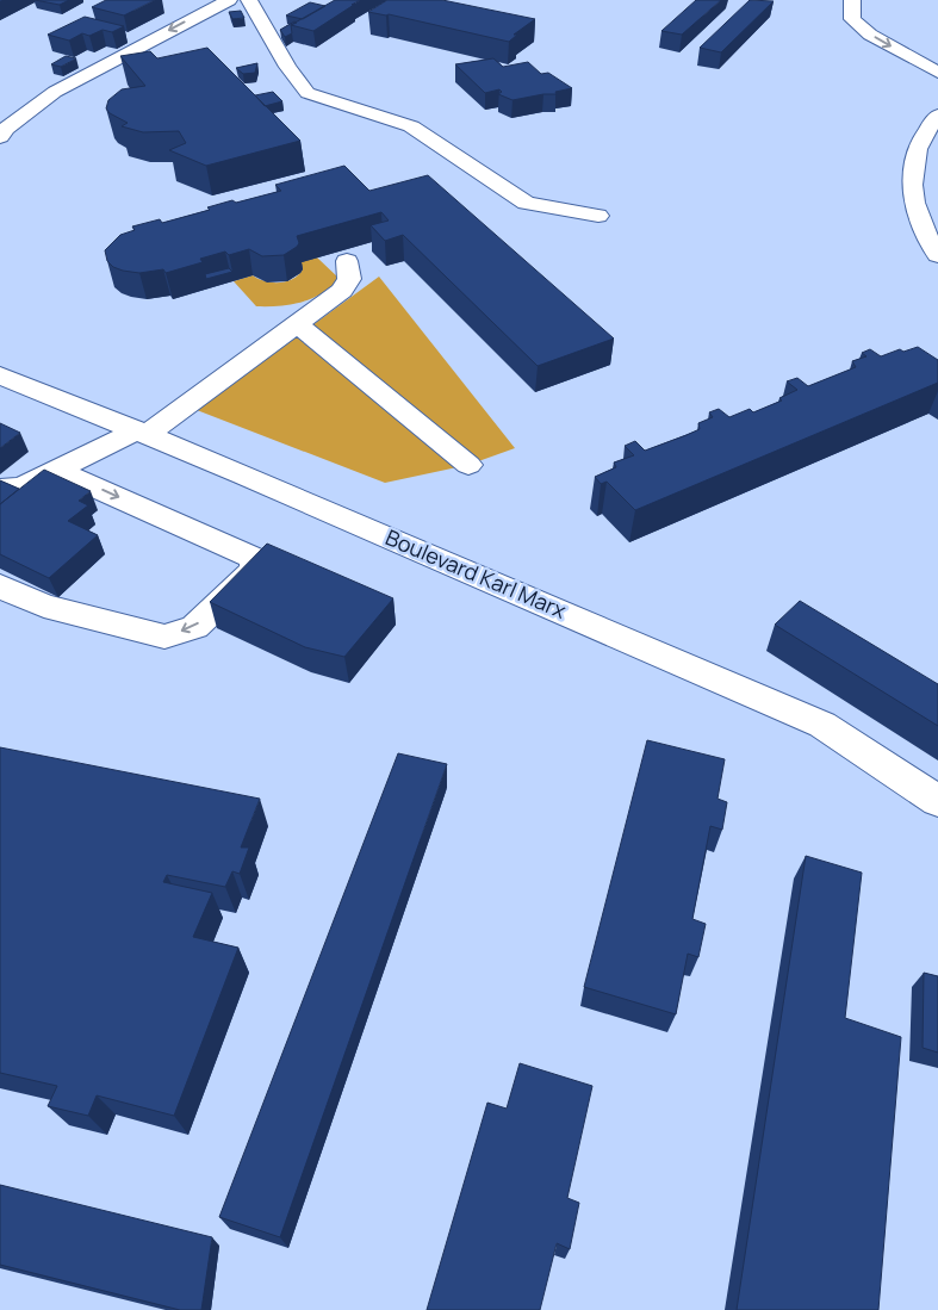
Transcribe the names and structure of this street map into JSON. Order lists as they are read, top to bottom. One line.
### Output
{"streets":{"street":["Boulevard Karl Marx"]}}
